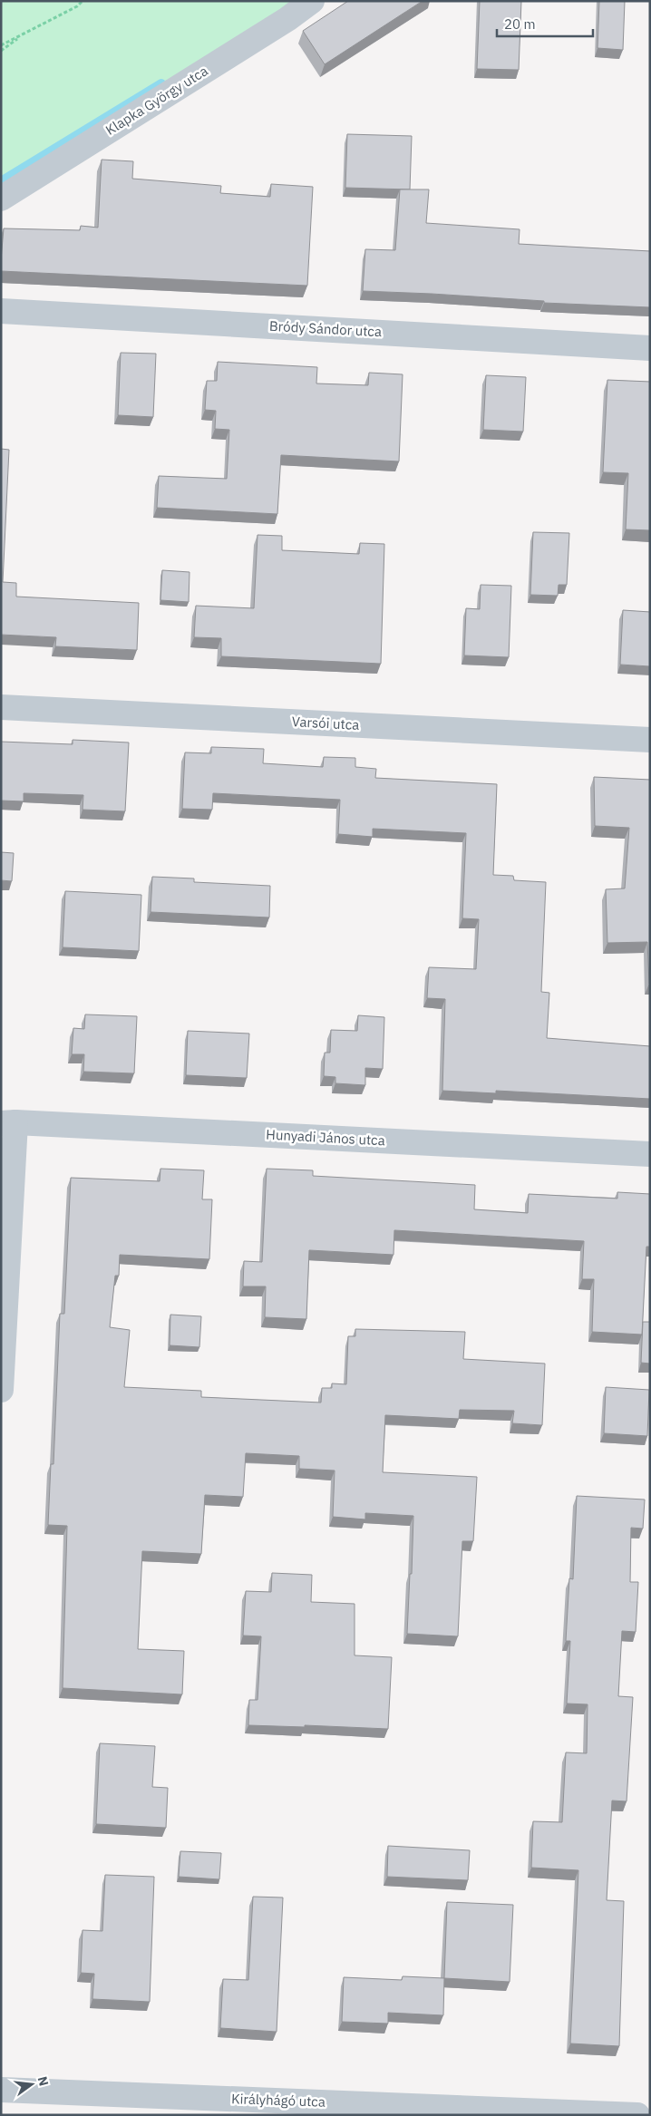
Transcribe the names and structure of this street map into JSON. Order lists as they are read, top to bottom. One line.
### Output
{"streets":{"street":["Klapka György utca","Bródy Sándor utca","Varsói utca","Hunyadi János utca","Királyhágó utca"]},"scale_bar":"20 m","north":"right"}
